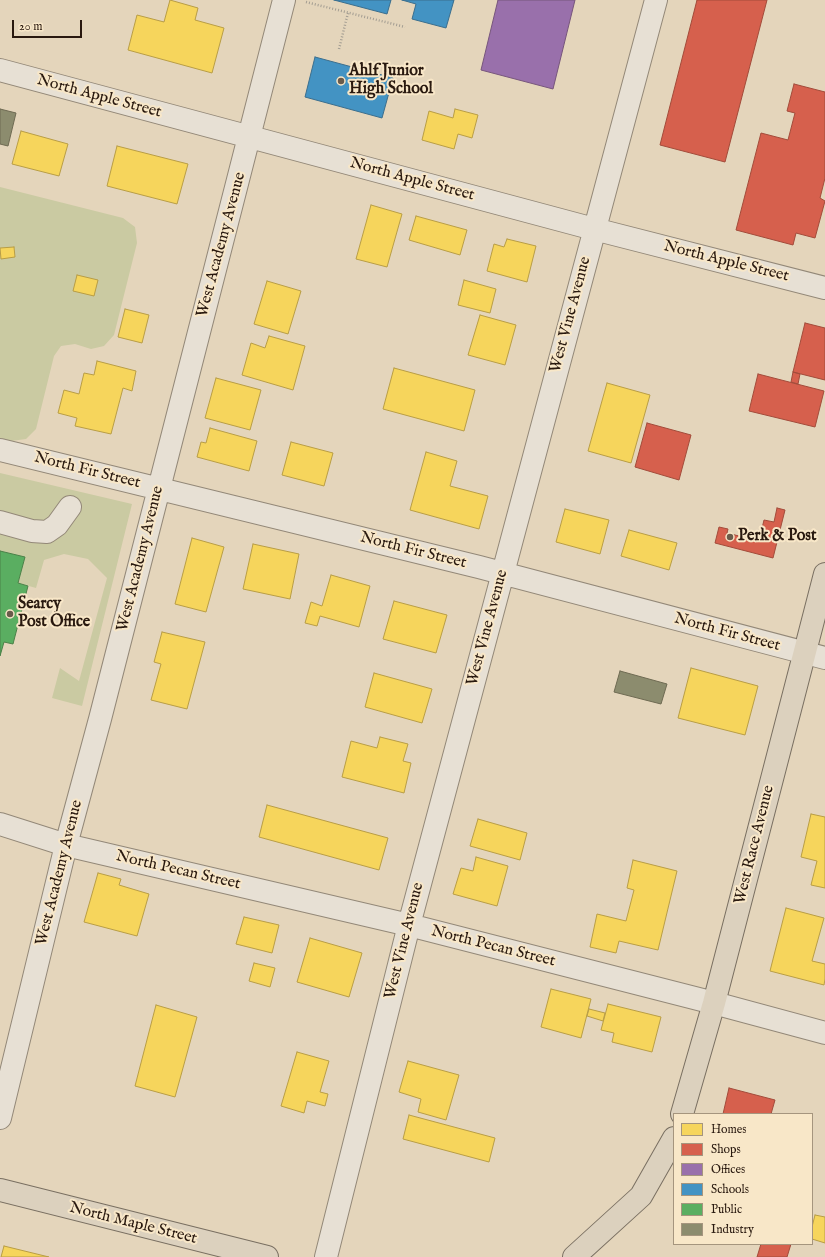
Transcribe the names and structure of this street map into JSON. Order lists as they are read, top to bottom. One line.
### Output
{"streets":{"main road":["West Race Avenue","North Maple Street"],"street":["North Apple Street","West Academy Avenue","West Vine Avenue","North Fir Street","North Pecan Street"]},"crossings":[["North Apple Street","West Academy Avenue"],["North Apple Street","West Vine Avenue"],["West Academy Avenue","North Fir Street"],["West Academy Avenue","North Pecan Street"],["West Vine Avenue","North Fir Street"],["West Vine Avenue","North Pecan Street"],["North Fir Street","West Race Avenue"],["West Race Avenue","North Pecan Street"]],"places":["Ahlf Junior High School","Perk & Post","Searcy Post Office"],"legend":["Homes","Shops","Offices","Schools","Public","Industry"],"scale_bar":"20 m"}
